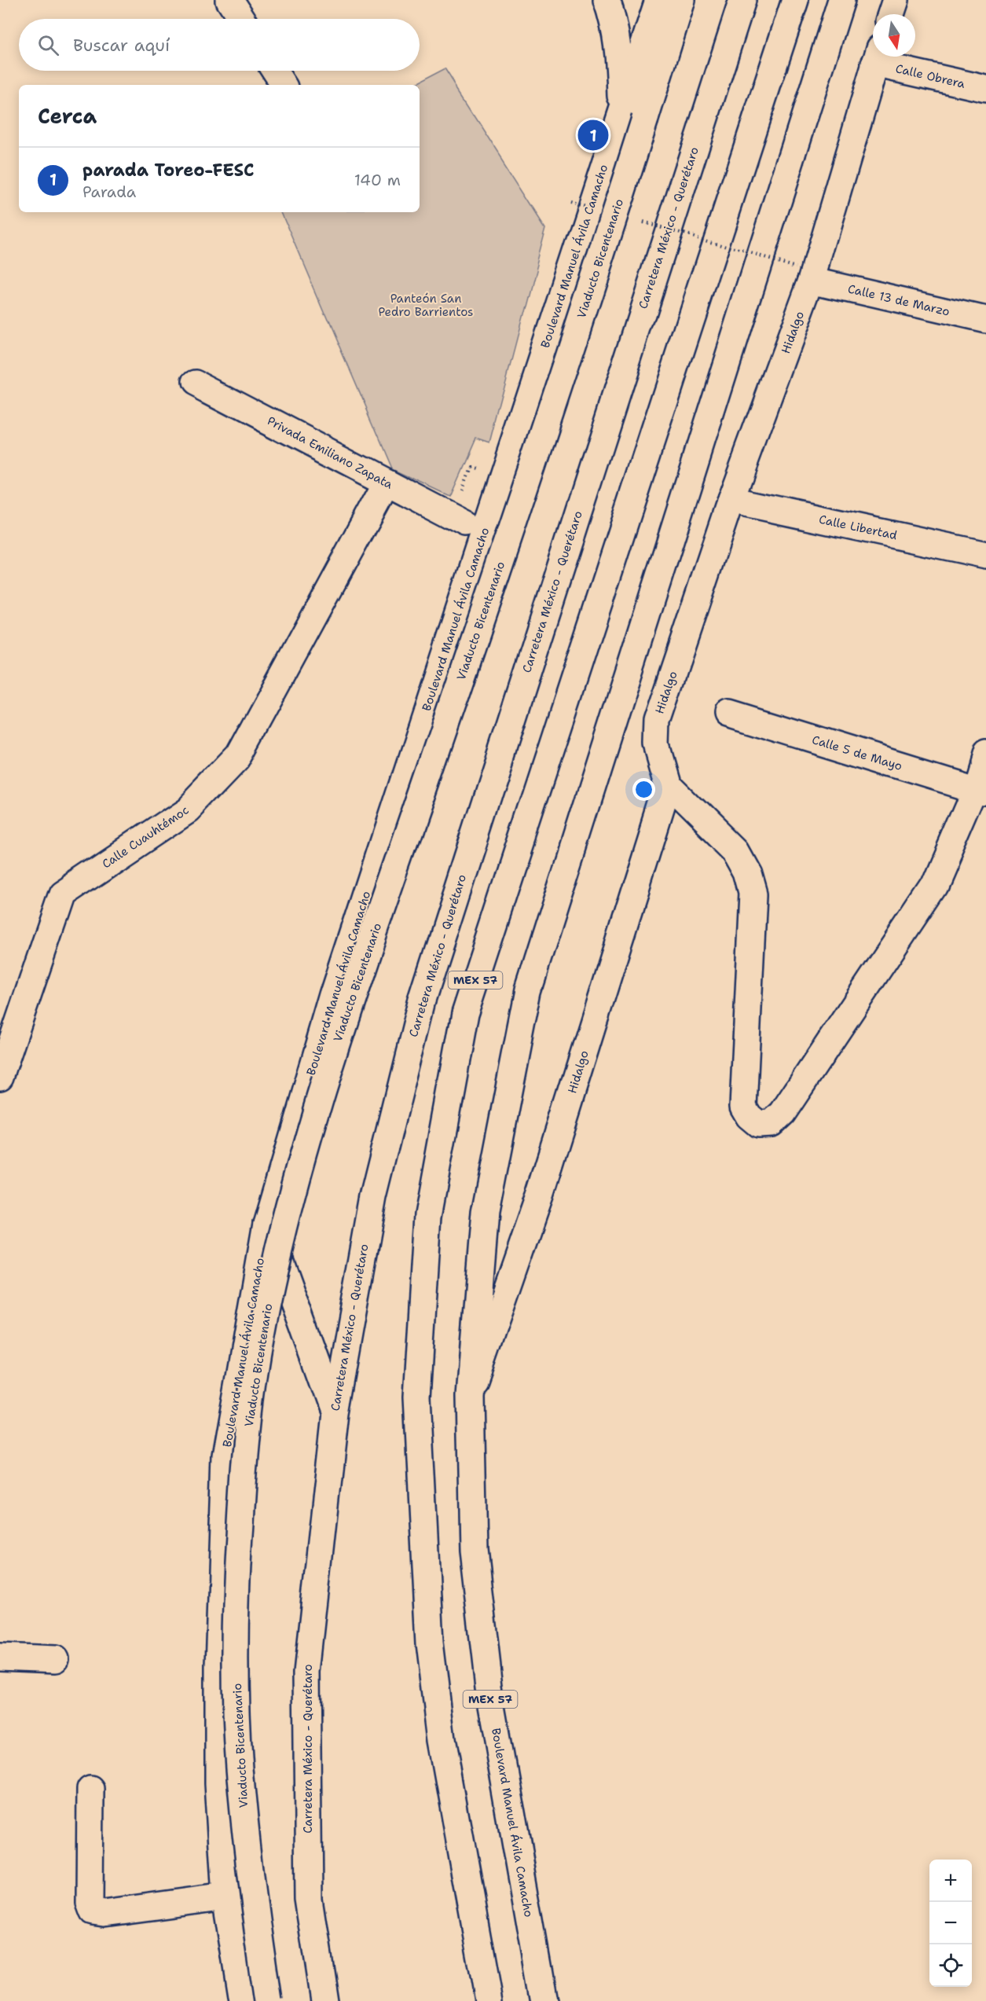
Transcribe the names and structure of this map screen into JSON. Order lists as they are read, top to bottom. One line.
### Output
{"streets":{"main road":["Calle Obrera","Carretera México - Querétaro","Boulevard Manuel Ávila Camacho","Viaducto Bicentenario","Calle 13 de Marzo","Hidalgo","Privada Emiliano Zapata","Calle Libertad","Calle 5 de Mayo","Calle Cuauhtémoc","MEX 57"]},"crossings":[["Boulevard Manuel Ávila Camacho","Hidalgo"],["Calle 13 de Marzo","Hidalgo"],["Hidalgo","Calle Libertad"],["Privada Emiliano Zapata","Calle Cuauhtémoc"]],"parks":["Panteón San Pedro Barrientos"],"north":"bottom","page":{"search":"Buscar aquí","heading":"Cerca","pins":"1","list":[{"mark":"1","name":"parada Toreo-FESC","note":"Parada","value":"140 m"}],"map_buttons":["+","−"]}}
